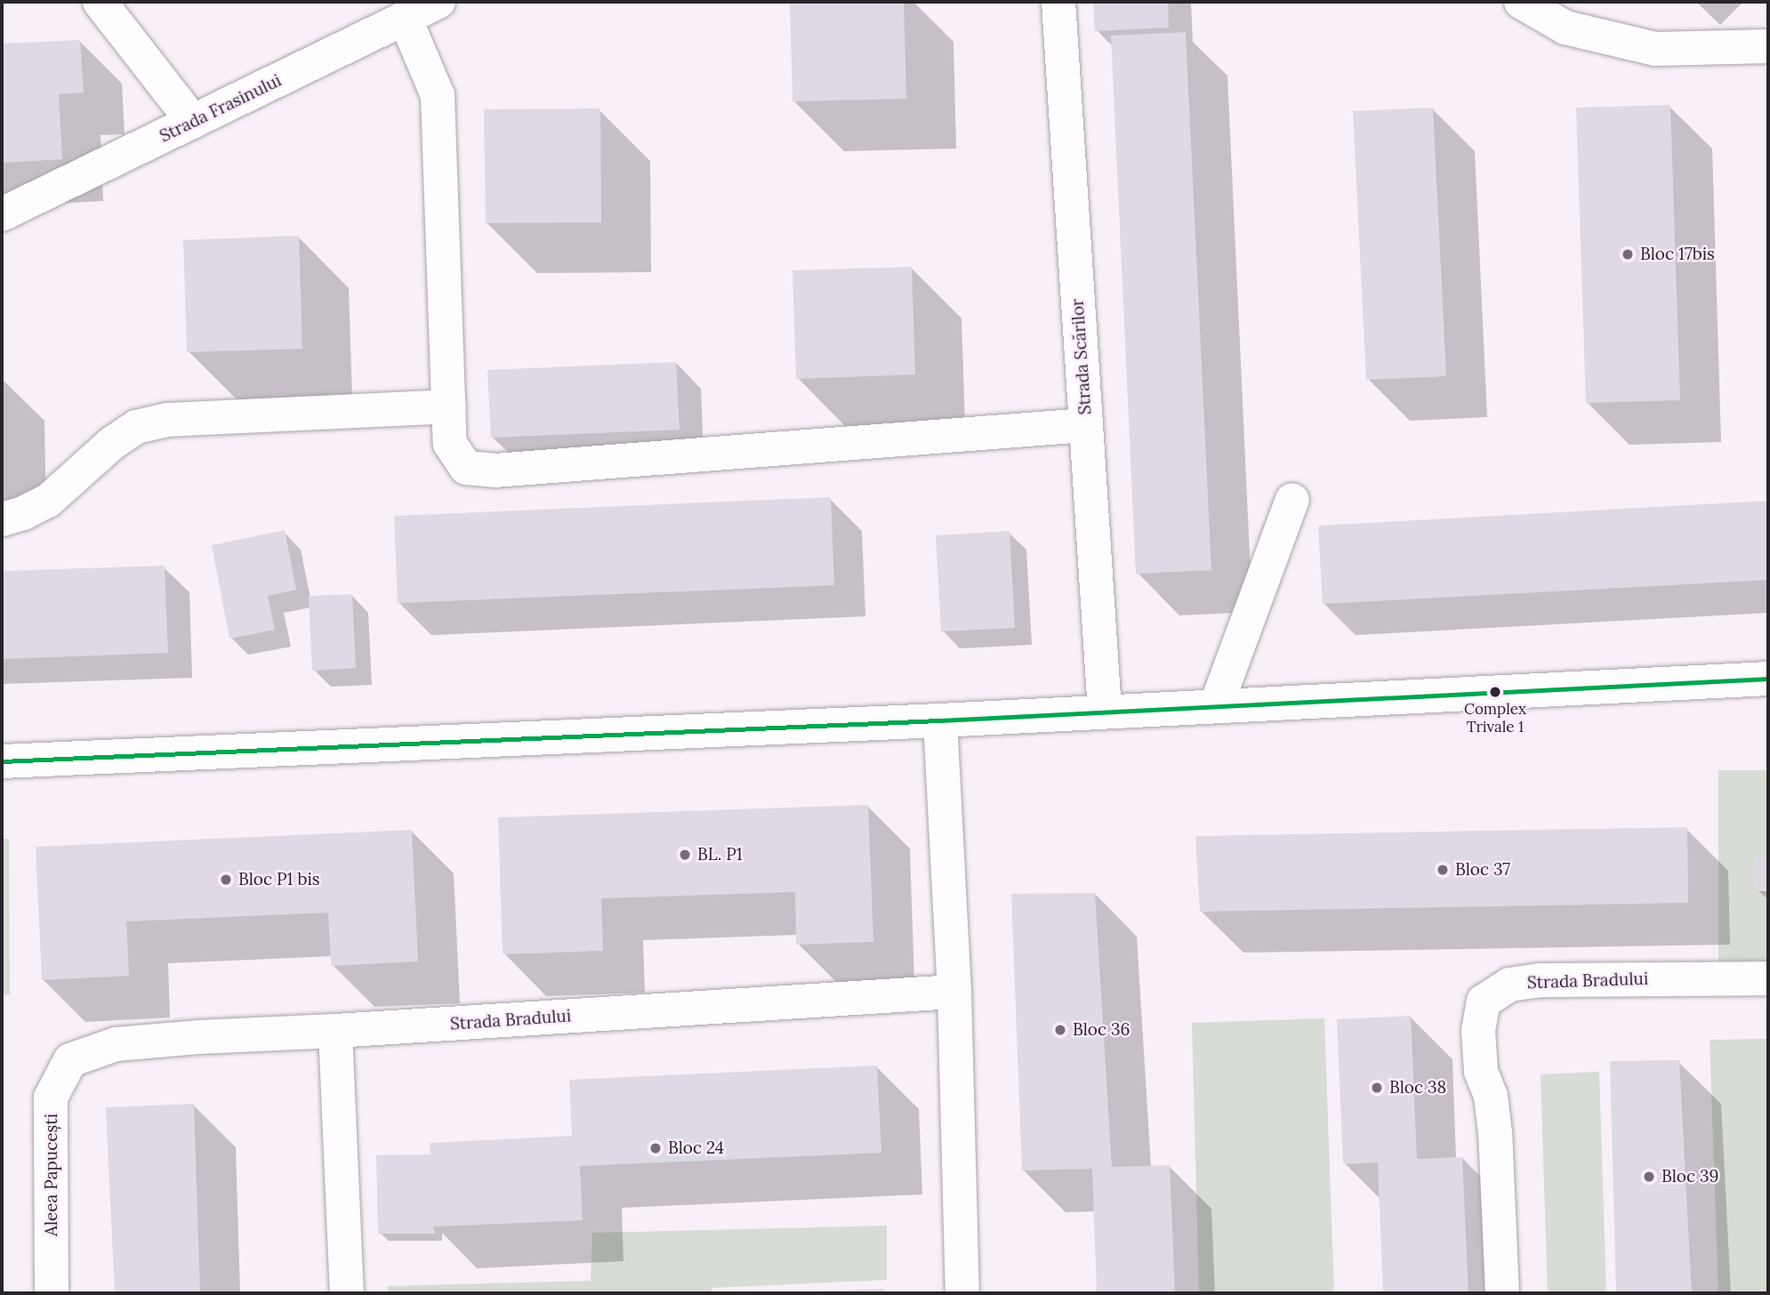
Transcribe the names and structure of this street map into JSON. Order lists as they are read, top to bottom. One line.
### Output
{"streets":{"street":["Strada Frasinului","Strada Scărilor","Strada Bradului","Aleea Papucești"]},"crossings":[["Strada Bradului","Aleea Papucești"]],"places":["Bloc 17bis","Complex Trivale 1","BL. P1","Bloc 37","Bloc P1 bis","Bloc 36","Bloc 38","Bloc 24","Bloc 39"]}
